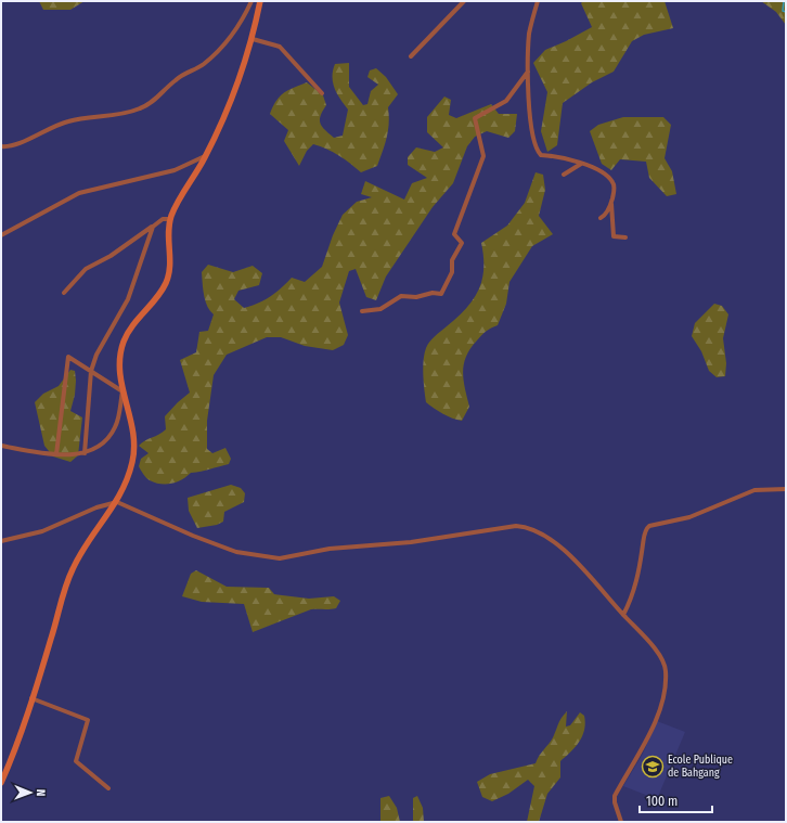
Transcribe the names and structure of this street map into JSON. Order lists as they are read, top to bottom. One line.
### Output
{"places":{"school or university":["Ecole Publique de Bahgang"]},"scale_bar":"100 m","north":"right"}
